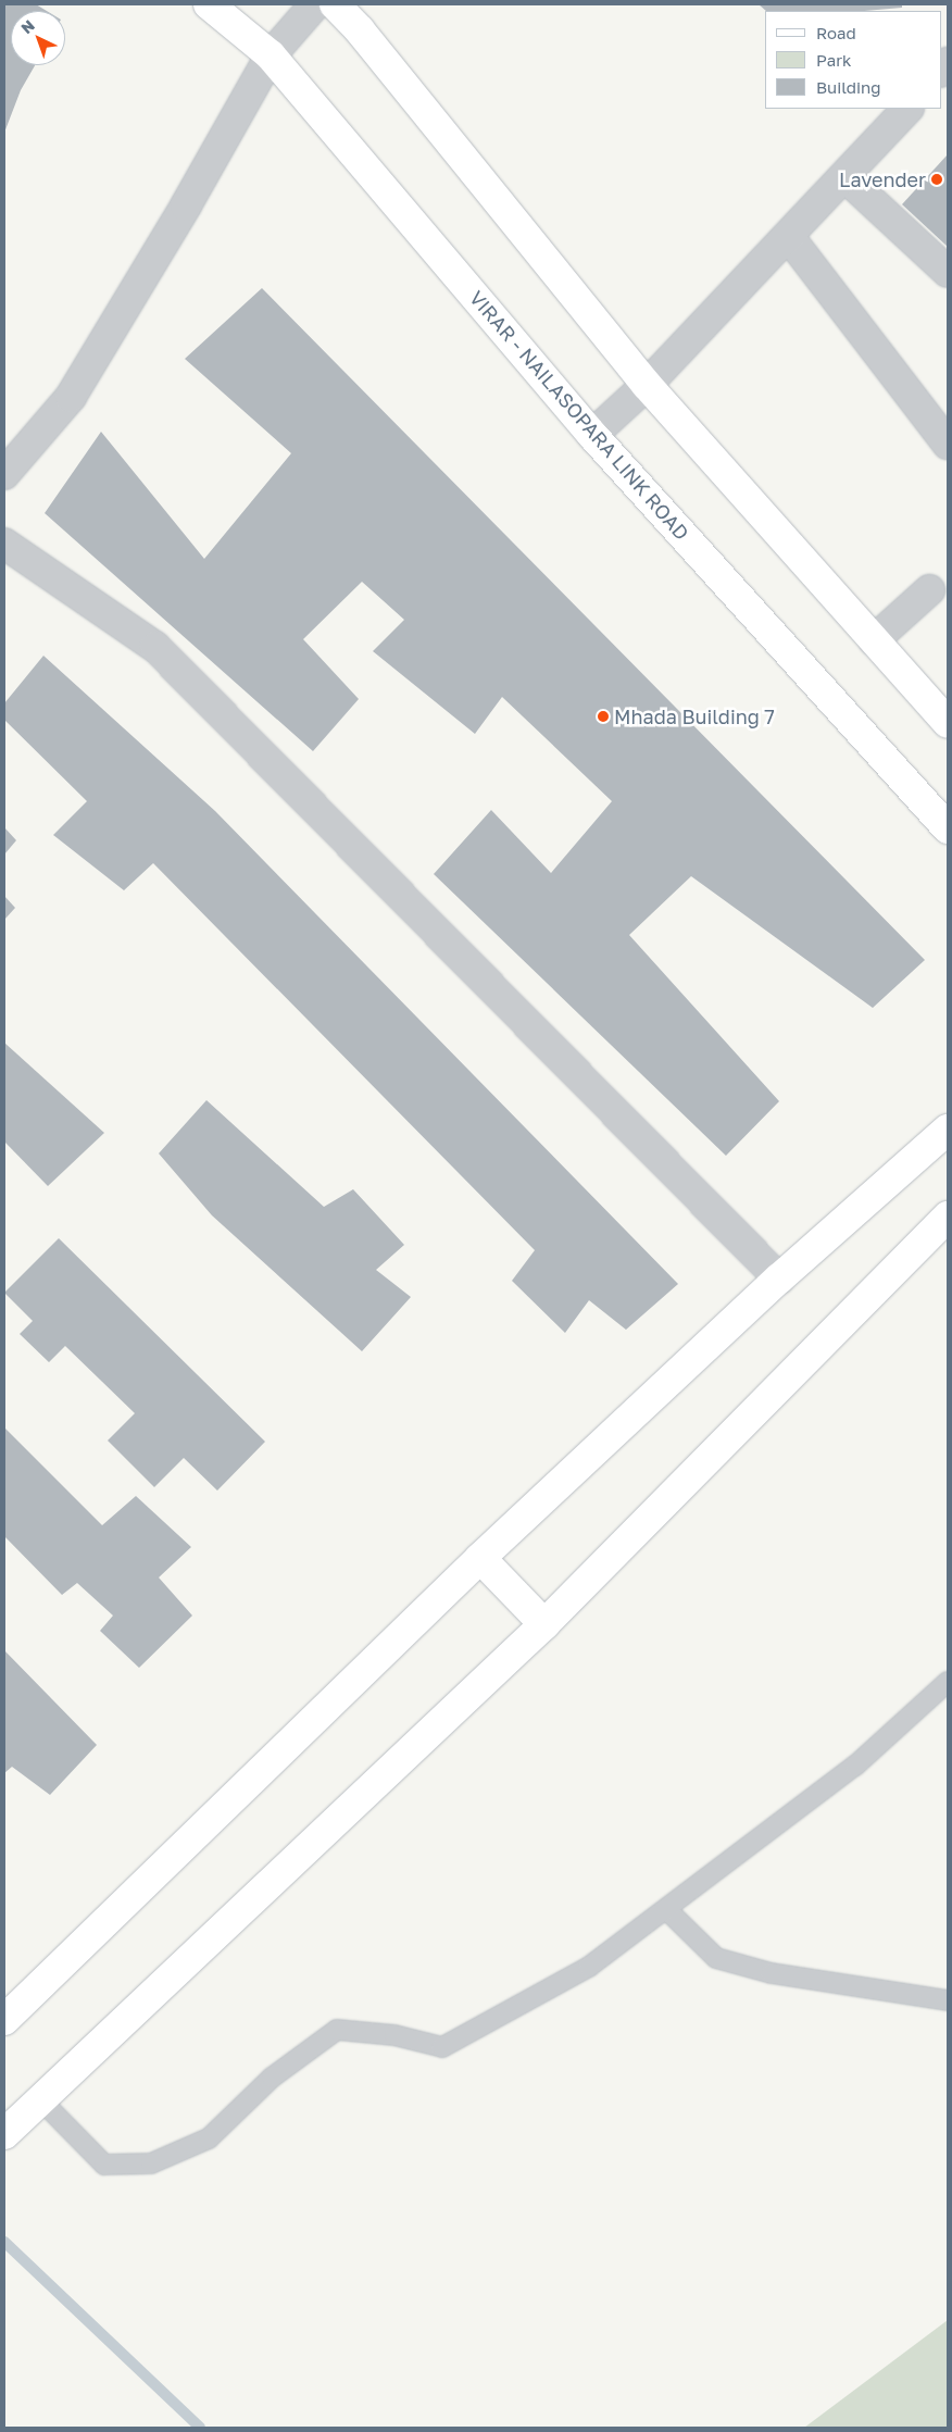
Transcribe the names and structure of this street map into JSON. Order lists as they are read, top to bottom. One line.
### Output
{"streets":{"street":["VIRAR - NAILASOPARA LINK ROAD"]},"places":["Lavender","Mhada Building 7"],"legend":["Road","Park","Building"],"north":"top left"}
